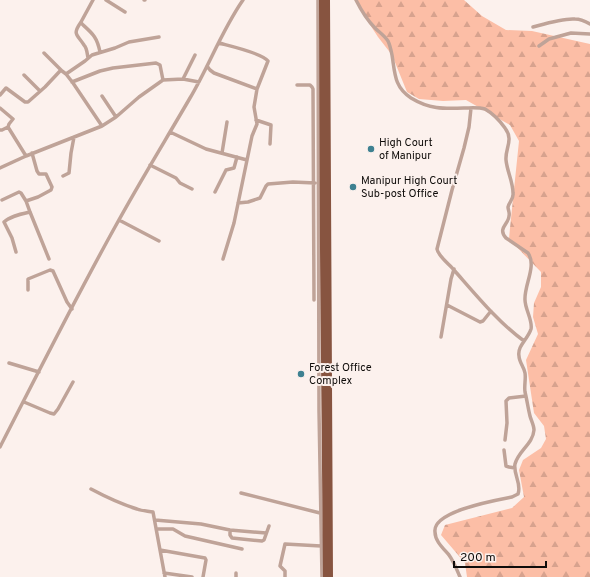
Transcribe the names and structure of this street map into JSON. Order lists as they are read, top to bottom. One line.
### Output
{"places":["High Court of Manipur","Manipur High Court Sub-post Office","Forest Office Complex"],"scale_bar":"200 m"}
